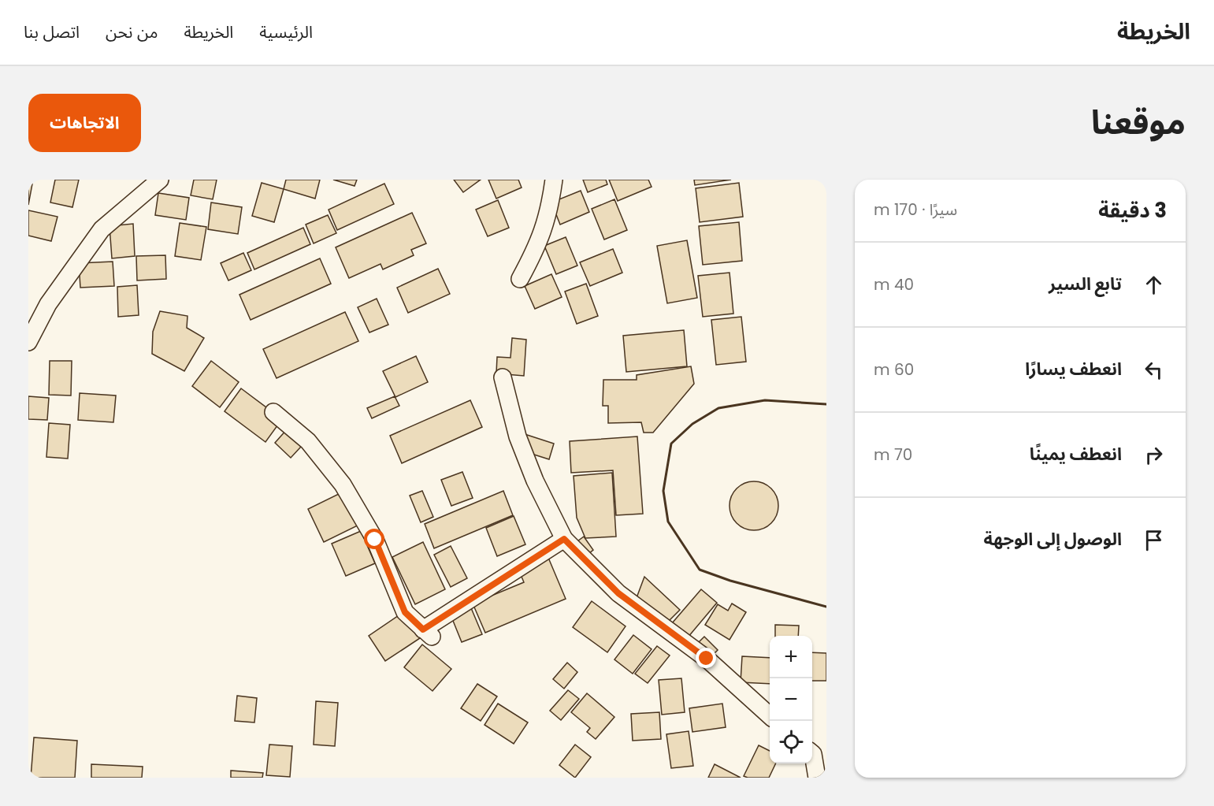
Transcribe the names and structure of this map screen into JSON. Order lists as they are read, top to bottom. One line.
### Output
{"page":{"header":"الخريطة","nav":["الرئيسية","الخريطة","من نحن","اتصل بنا"],"title":"موقعنا","buttons":"الاتجاهات","heading":["3 دقيقة","سيرًا · 170 m"],"list":[["تابع السير","40 m"],["انعطف يسارًا","60 m"],["انعطف يمينًا","70 m"],"الوصول إلى الوجهة"],"map_buttons":["+","−"]}}
